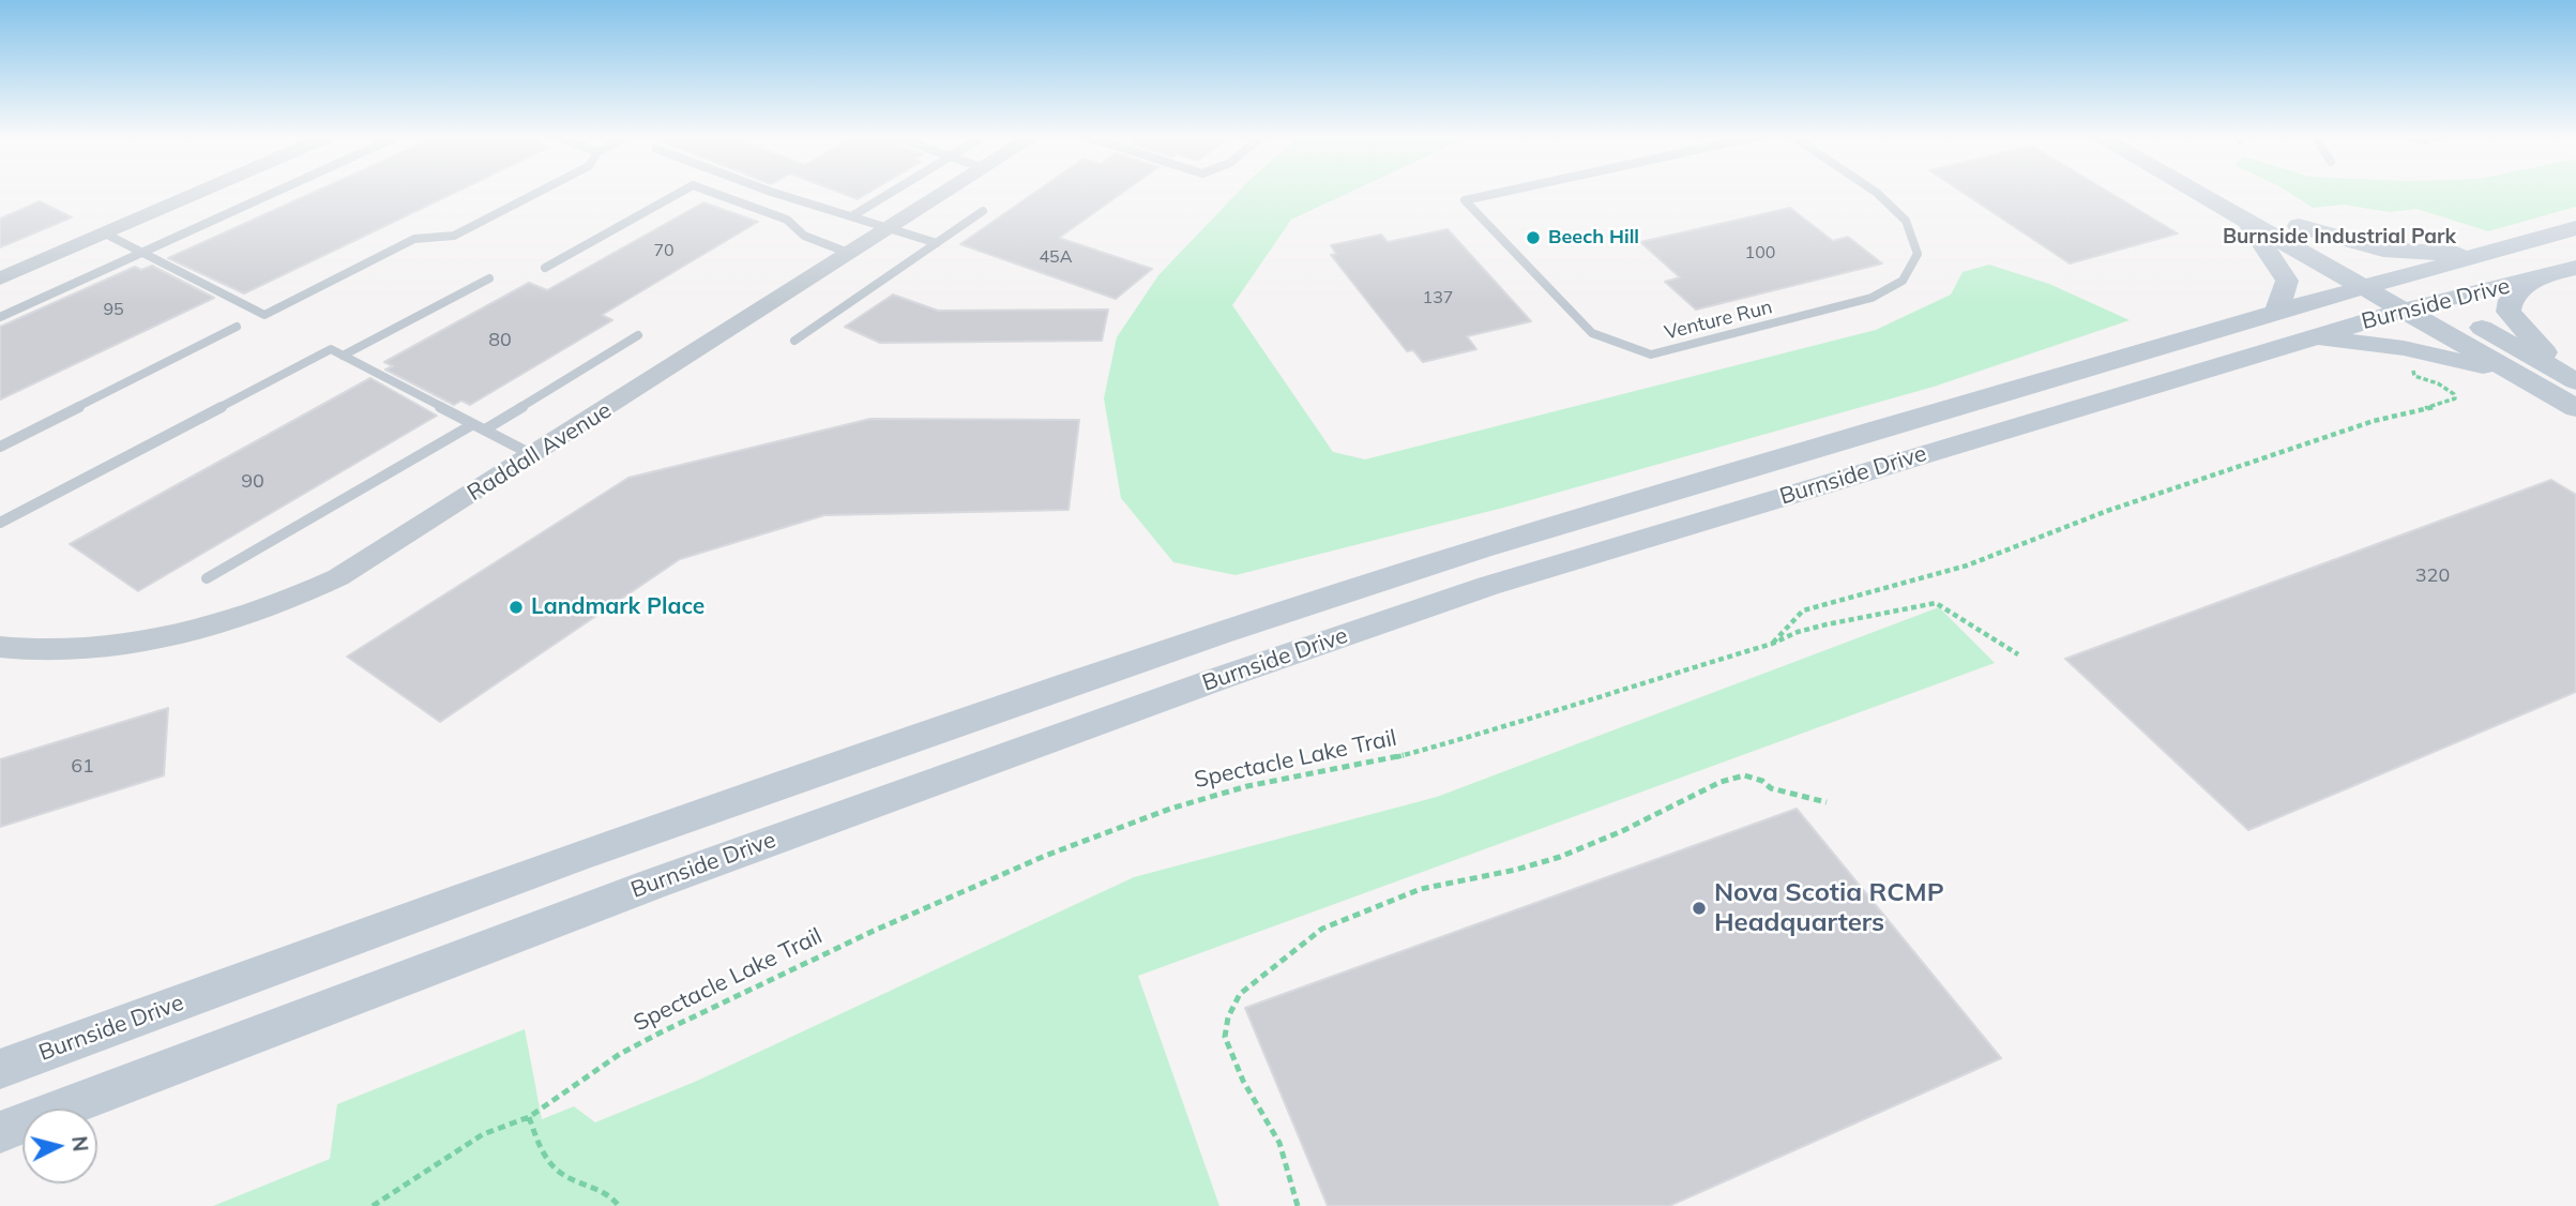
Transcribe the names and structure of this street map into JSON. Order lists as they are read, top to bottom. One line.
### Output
{"streets":{"main road":["Burnside Drive"],"street":["Raddall Avenue"],"lane":["Venture Run"],"path":["Spectacle Lake Trail"]},"districts":["Burnside Industrial Park"],"places":["Beech Hill","Landmark Place","Nova Scotia RCMP Headquarters"],"house_numbers":["70","100","45A","137","95","80","90","320","61"],"north":"right"}
